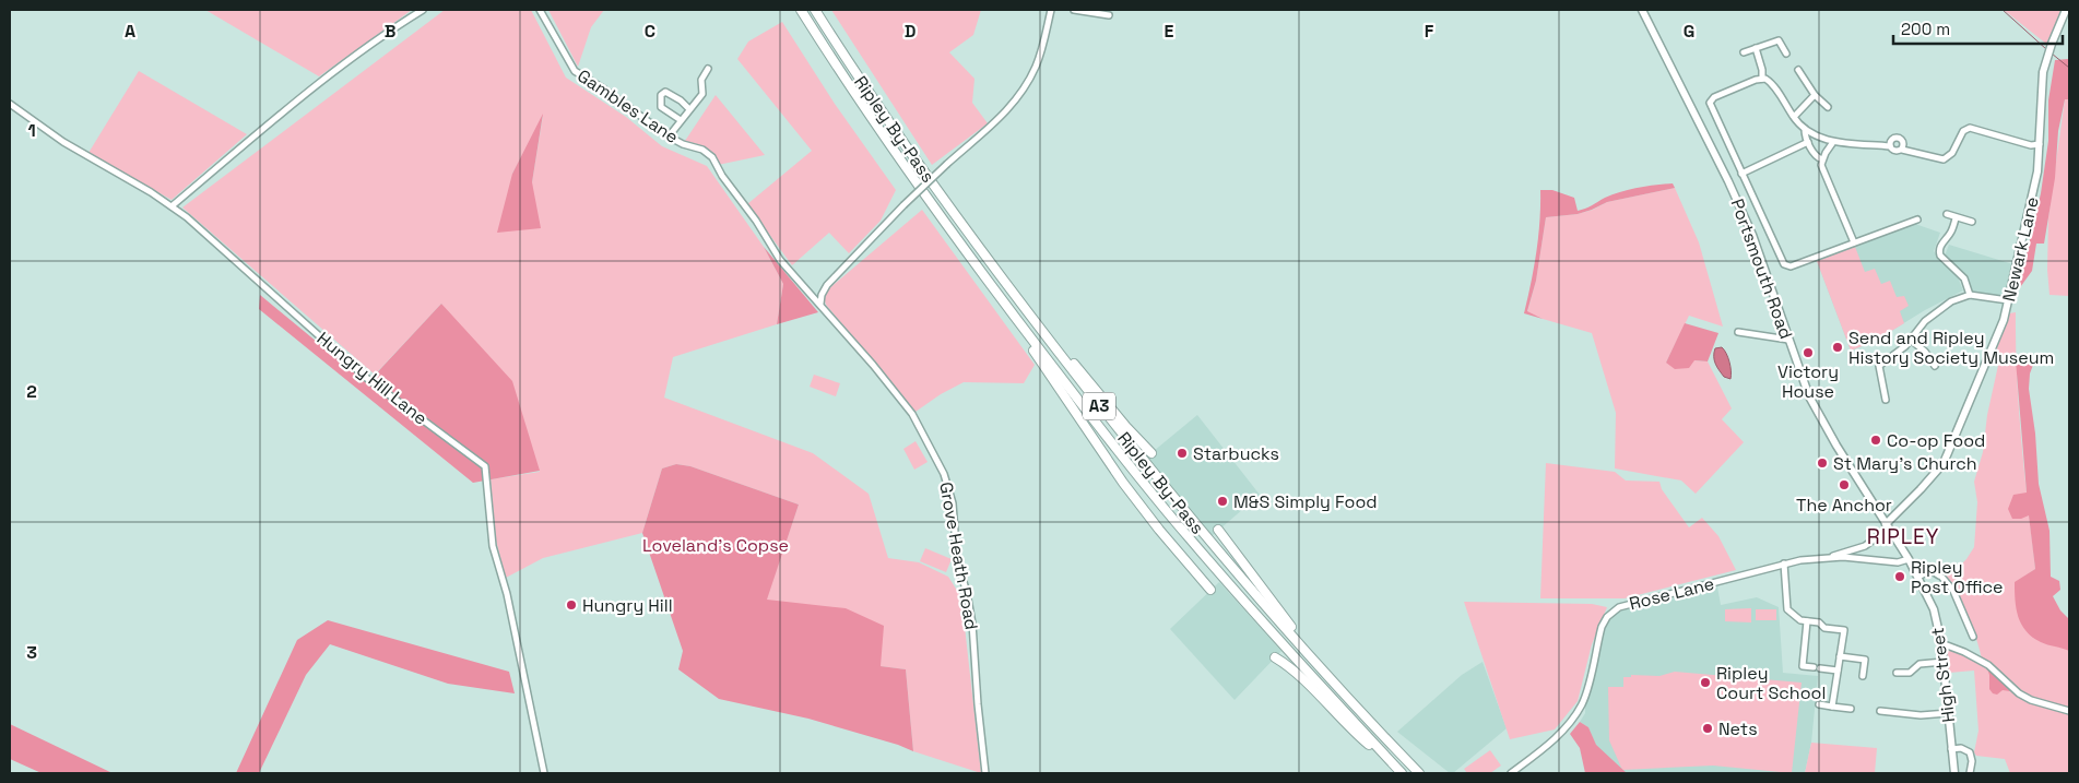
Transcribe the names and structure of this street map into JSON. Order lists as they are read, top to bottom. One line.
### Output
{"streets":{"highway":["Ripley By-Pass","A3"],"main road":["Newark Lane","Portsmouth Road","High Street"],"street":["Gambles Lane","Hungry Hill Lane","Grove Heath Road","Rose Lane"]},"crossings":[["Gambles Lane","Grove Heath Road"],["Newark Lane","Portsmouth Road"],["Newark Lane","High Street"],["Portsmouth Road","High Street"],["Rose Lane","High Street"]],"districts":["RIPLEY"],"parks":["Loveland's Copse"],"places":["Send and Ripley History Society Museum","Victory House","Co-op Food","Starbucks","St Mary's Church","The Anchor","M&S Simply Food","Ripley Post Office","Hungry Hill","Ripley Court School","Nets"],"scale_bar":"200 m","grid":{"columns":["A","B","C","D","E","F","G"],"rows":["1","2","3"]}}
